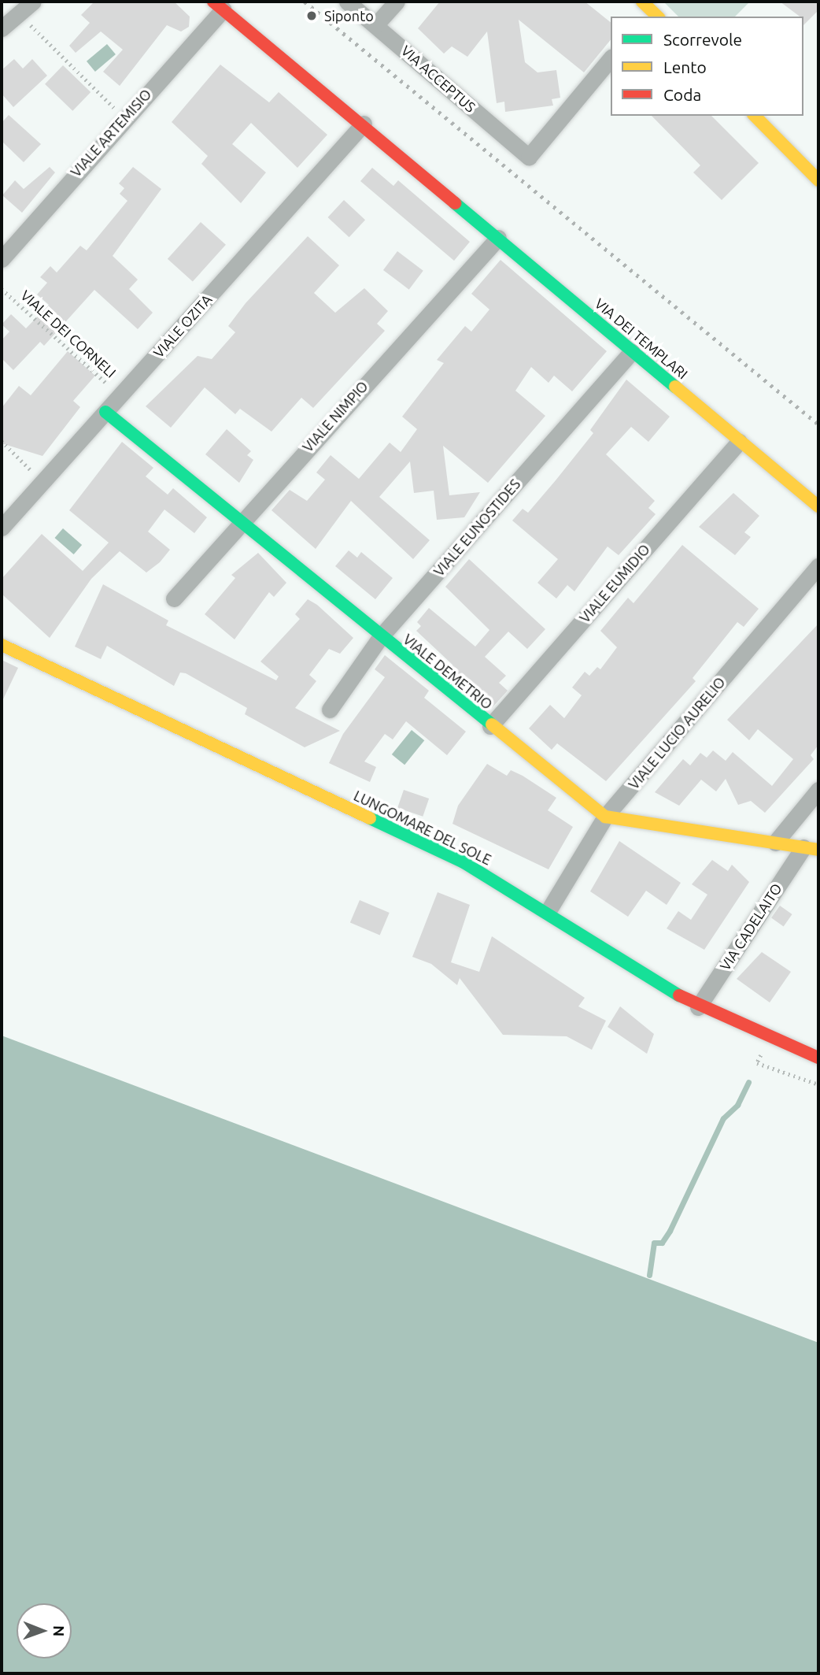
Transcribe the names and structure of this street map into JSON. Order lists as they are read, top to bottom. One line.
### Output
{"streets":{"street":["VIA ACCEPTUS","VIALE ARTEMISIO","VIALE OZITA","VIA DEI TEMPLARI","VIALE NIMPIO","VIALE EUNOSTIDES","VIALE EUMIDIO","VIALE DEMETRIO","VIALE LUCIO AURELIO","LUNGOMARE DEL SOLE","VIA CADELAITO"],"path":["VIALE DEI CORNELI"]},"crossings":[["VIALE ARTEMISIO","VIA DEI TEMPLARI"],["VIALE OZITA","VIALE DEI CORNELI"],["VIALE OZITA","VIA DEI TEMPLARI"],["VIALE OZITA","VIALE DEMETRIO"],["VIA DEI TEMPLARI","VIALE NIMPIO"],["VIA DEI TEMPLARI","VIALE EUNOSTIDES"],["VIA DEI TEMPLARI","VIALE EUMIDIO"],["VIALE NIMPIO","VIALE DEMETRIO"],["VIALE EUNOSTIDES","VIALE DEMETRIO"],["VIALE EUMIDIO","VIALE DEMETRIO"],["VIALE DEMETRIO","VIALE LUCIO AURELIO"],["VIALE DEMETRIO","VIA CADELAITO"],["VIALE LUCIO AURELIO","LUNGOMARE DEL SOLE"],["LUNGOMARE DEL SOLE","VIA CADELAITO"]],"places":["Siponto"],"legend":["Scorrevole","Lento","Coda"],"north":"right"}
